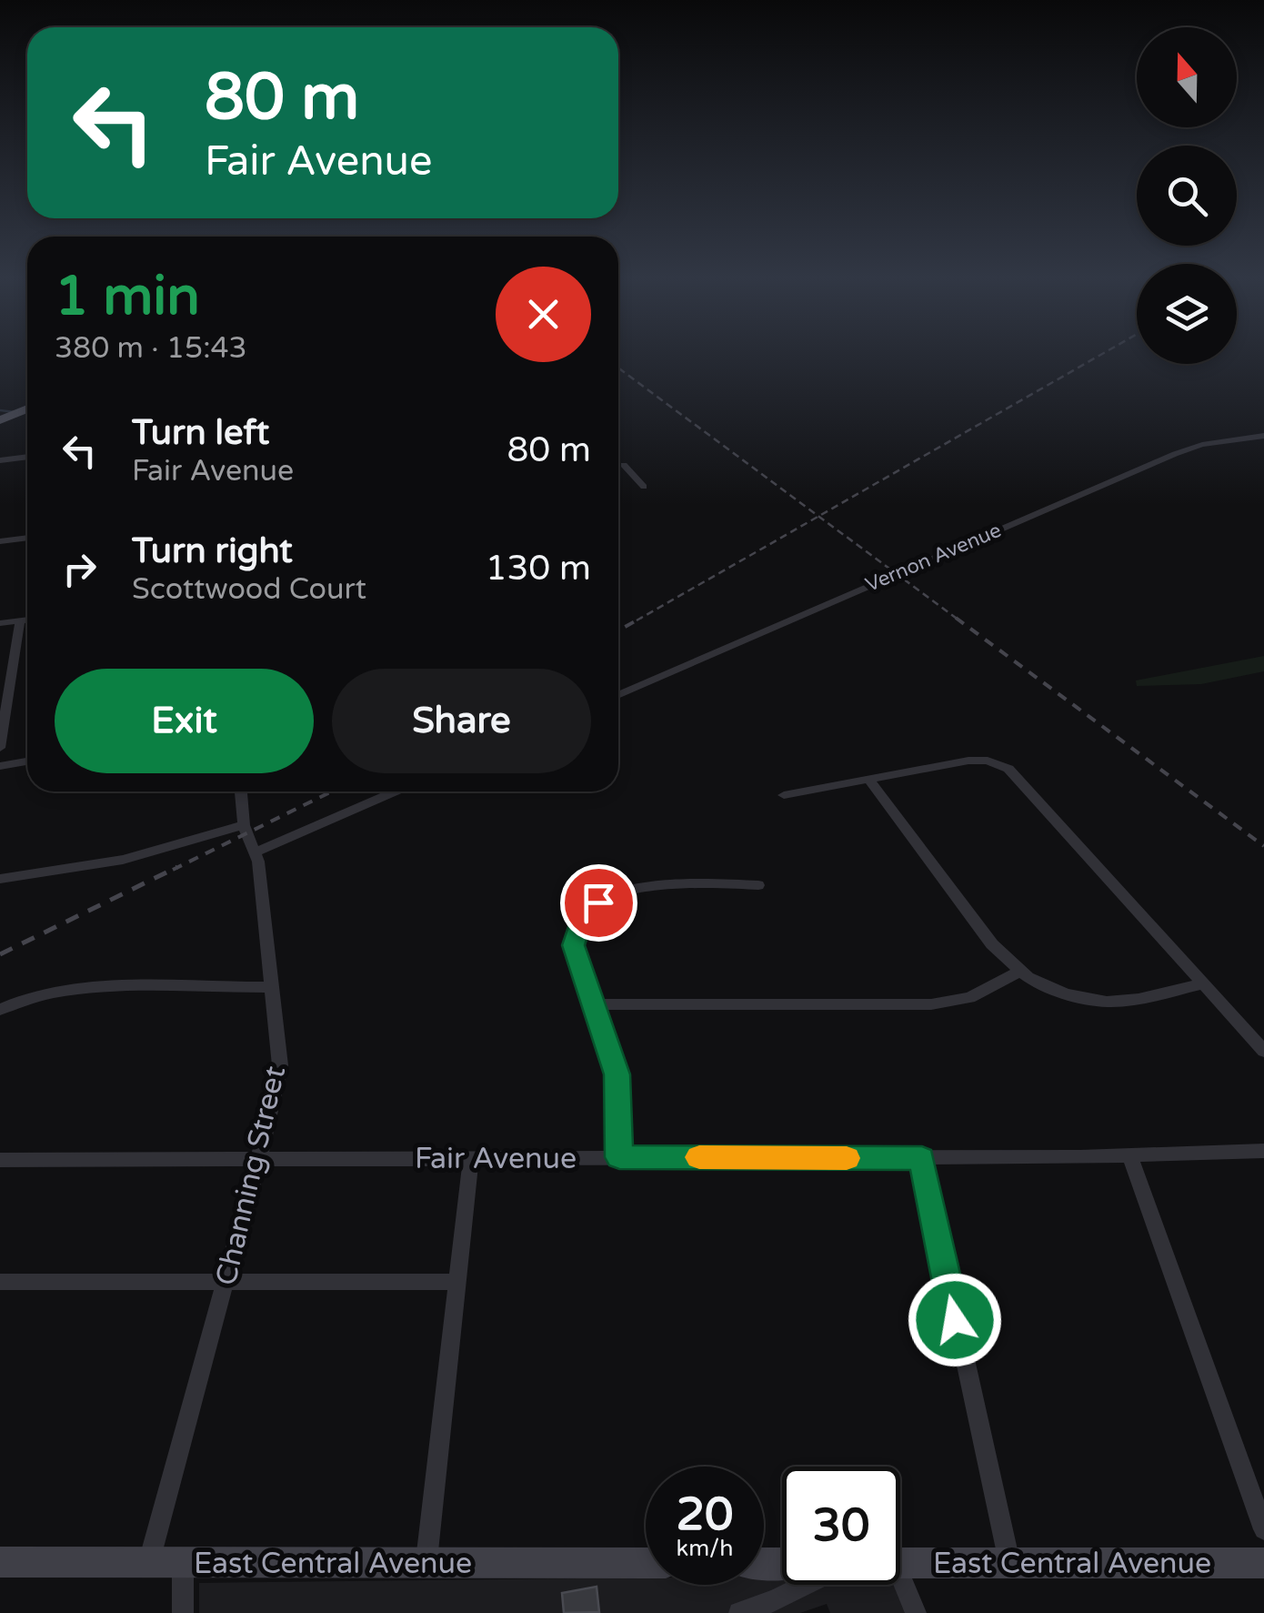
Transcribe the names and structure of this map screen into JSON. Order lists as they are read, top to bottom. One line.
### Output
{"streets":{"main road":["East Central Avenue"],"street":["Vernon Avenue","Fair Avenue","Channing Street"]},"crossings":[["Fair Avenue","Channing Street"],["Channing Street","East Central Avenue"]],"north":"top","page":{"turn":["80 m","Fair Avenue"],"heading":["1 min","380 m · 15:43"],"list":[{"name":"Turn left","note":"Fair Avenue","value":"80 m"},{"name":"Turn right","note":"Scottwood Court","value":"130 m"}],"buttons":["Exit","Share"],"speed":"20 km/h","limit":"30"}}
